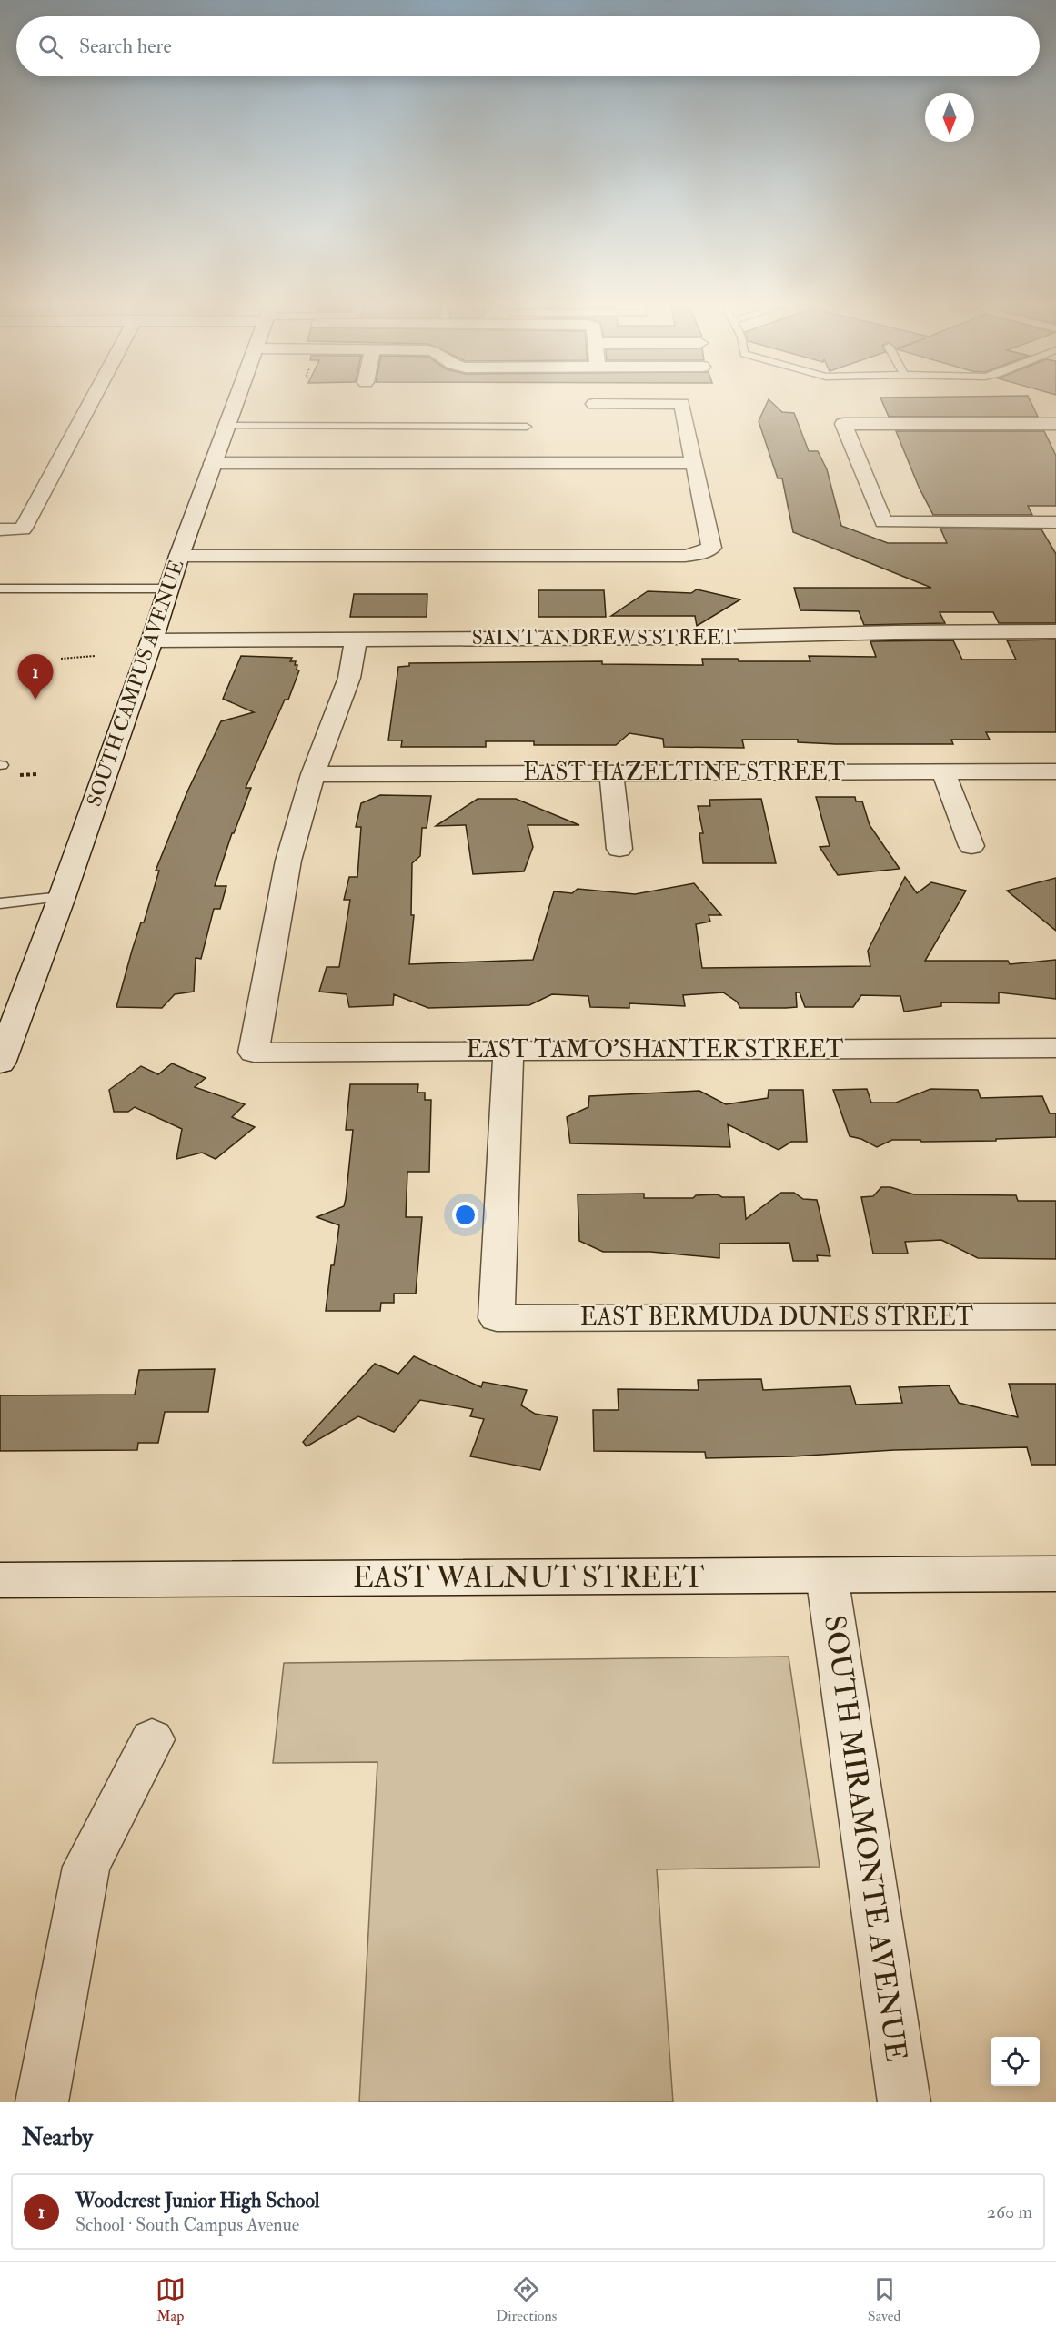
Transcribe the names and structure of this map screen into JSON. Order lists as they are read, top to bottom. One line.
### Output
{"streets":{"street":["SAINT ANDREWS STREET","SOUTH CAMPUS AVENUE","EAST HAZELTINE STREET","EAST TAM O'SHANTER STREET","EAST BERMUDA DUNES STREET","EAST WALNUT STREET","SOUTH MIRAMONTE AVENUE"]},"crossings":[["SAINT ANDREWS STREET","SOUTH CAMPUS AVENUE"],["EAST HAZELTINE STREET","EAST TAM O'SHANTER STREET"],["EAST TAM O'SHANTER STREET","EAST BERMUDA DUNES STREET"],["EAST WALNUT STREET","SOUTH MIRAMONTE AVENUE"]],"north":"bottom","page":{"search":"Search here","pins":"1","heading":"Nearby","list":[{"mark":"1","name":"Woodcrest Junior High School","note":"School · South Campus Avenue","value":"260 m"}],"nav":["Map","Directions","Saved"]}}
